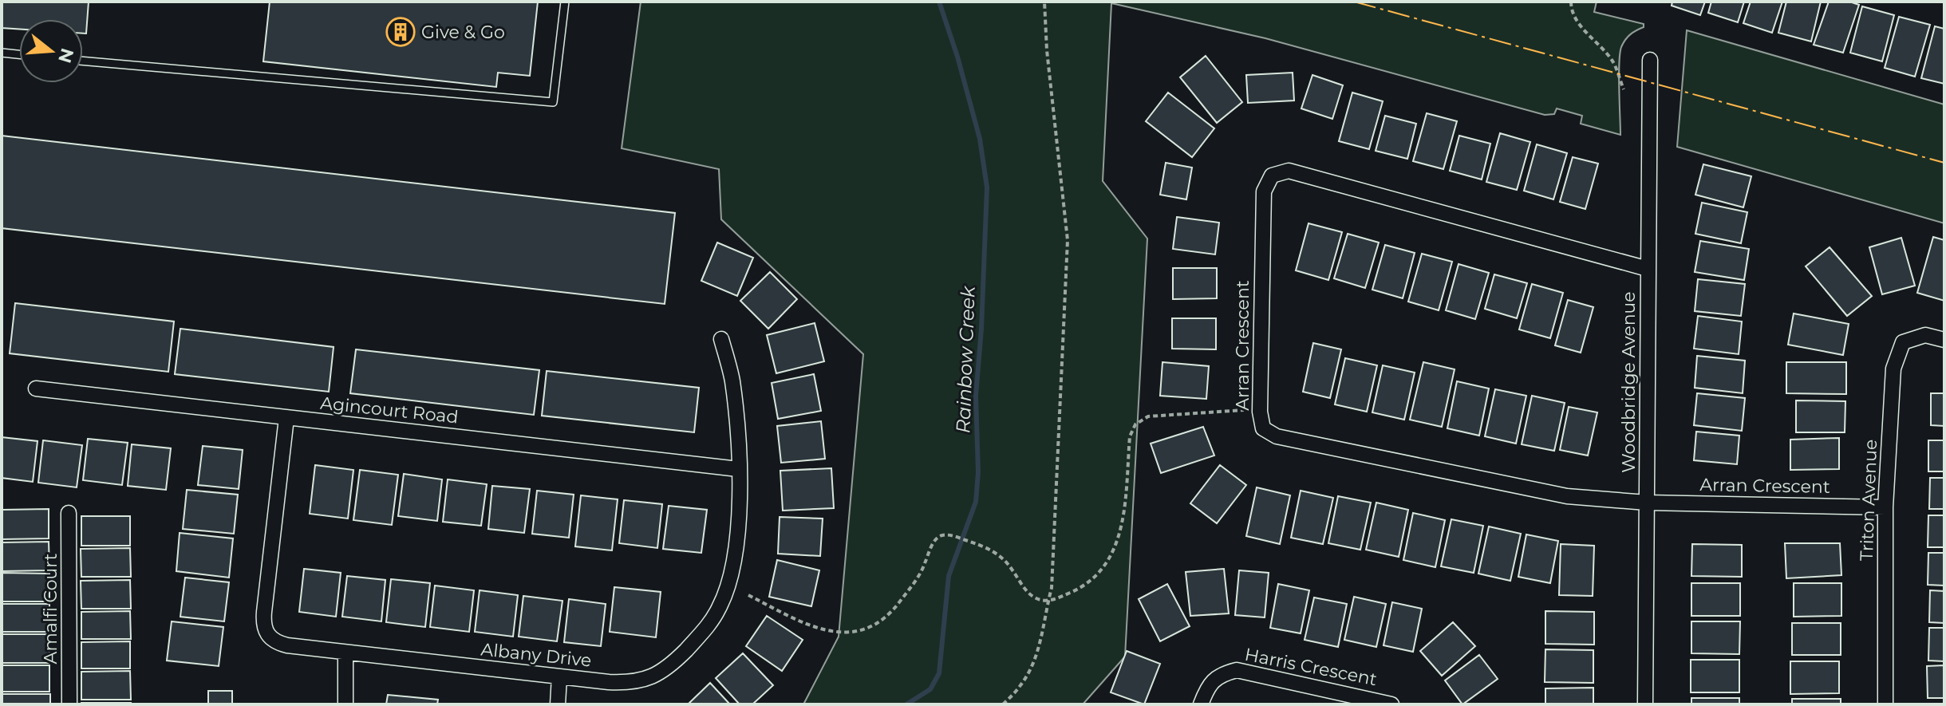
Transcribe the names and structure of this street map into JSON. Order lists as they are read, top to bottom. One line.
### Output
{"streets":{"street":["Arran Crescent","Woodbridge Avenue","Agincourt Road","Triton Avenue","Amalfi Court","Albany Drive","Harris Crescent"]},"crossings":[["Arran Crescent","Woodbridge Avenue"],["Arran Crescent","Triton Avenue"],["Agincourt Road","Albany Drive"]],"water":["Rainbow Creek"],"places":{"building":["Give & Go"]},"north":"right"}
